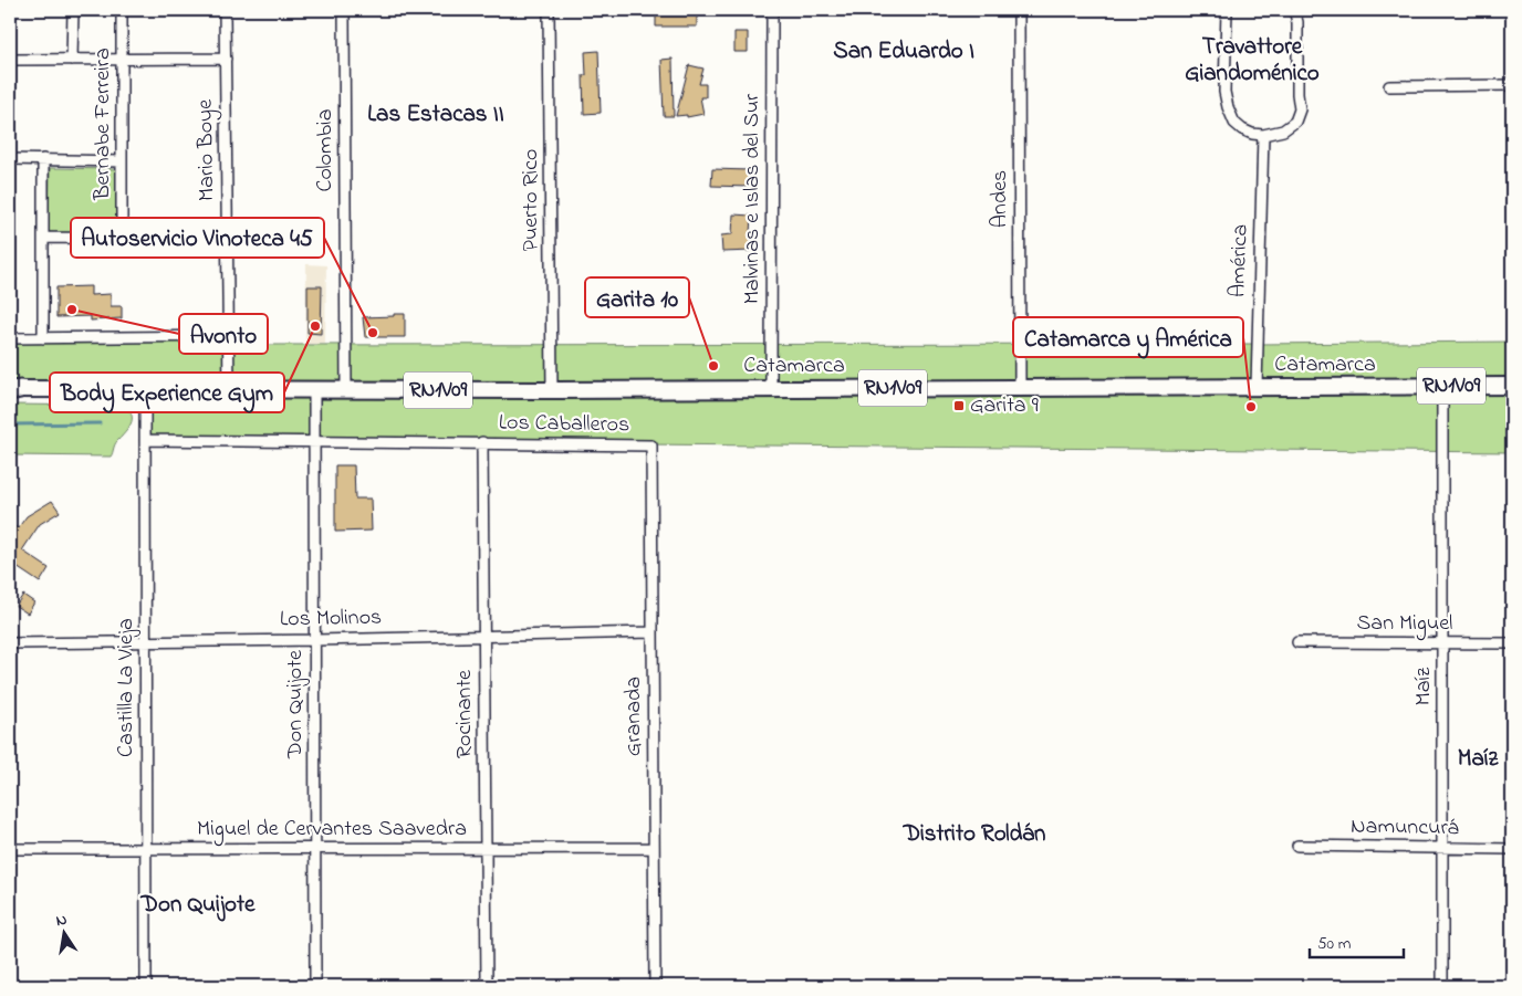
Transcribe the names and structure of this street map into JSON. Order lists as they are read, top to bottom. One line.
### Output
{"streets":{"main road":["Catamarca","RN1V09"],"street":["Bernabe Ferreira","Mario Boye","Colombia","Malvinas e Islas del Sur","Andes","Puerto Rico","América","Los Caballeros","Los Molinos","San Miguel","Maíz","Castilla La Vieja","Don Quijote","Rocinante","Granada","Namuncurá","Miguel de Cervantes Saavedra"]},"crossings":[["Mario Boye","Catamarca"],["Colombia","Catamarca"],["Malvinas e Islas del Sur","Catamarca"],["Andes","Catamarca"],["Puerto Rico","Catamarca"],["América","Catamarca"],["Catamarca","Maíz"],["Catamarca","Castilla La Vieja"],["Catamarca","Don Quijote"],["Los Caballeros","Castilla La Vieja"],["Los Caballeros","Don Quijote"],["Los Caballeros","Rocinante"],["Los Caballeros","Granada"],["Los Molinos","Castilla La Vieja"],["Los Molinos","Don Quijote"],["Los Molinos","Rocinante"],["Los Molinos","Granada"],["San Miguel","Maíz"],["Maíz","Namuncurá"],["Castilla La Vieja","Miguel de Cervantes Saavedra"],["Don Quijote","Miguel de Cervantes Saavedra"],["Rocinante","Miguel de Cervantes Saavedra"],["Granada","Miguel de Cervantes Saavedra"]],"districts":["Travattore Giandoménico","San Eduardo I","Las Estacas II","Maíz","Distrito Roldán","Don Quijote"],"places":{"other":["Avonto","Body Experience Gym","Autoservicio Vinoteca 45","Garita 10","Catamarca y América"],"transit":["Garita 9"]},"scale_bar":"50 m","north":"top"}
